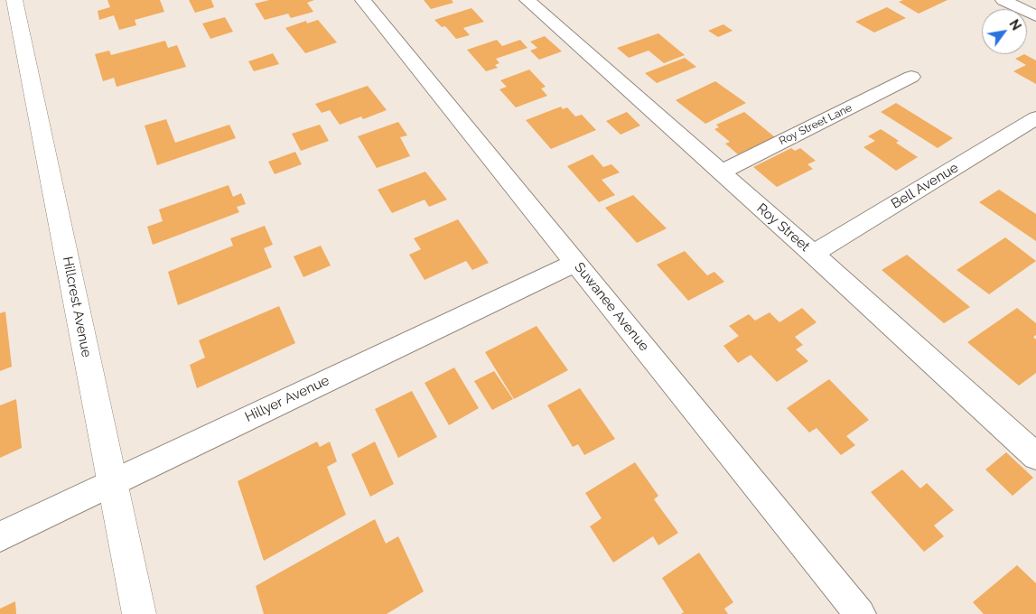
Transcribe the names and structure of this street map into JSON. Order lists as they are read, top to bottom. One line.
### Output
{"streets":{"street":["Roy Street Lane","Bell Avenue","Roy Street","Hillcrest Avenue","Suwanee Avenue","Hillyer Avenue"]},"crossings":[["Roy Street Lane","Roy Street"],["Bell Avenue","Roy Street"],["Hillcrest Avenue","Hillyer Avenue"],["Suwanee Avenue","Hillyer Avenue"]],"north":"top right"}
